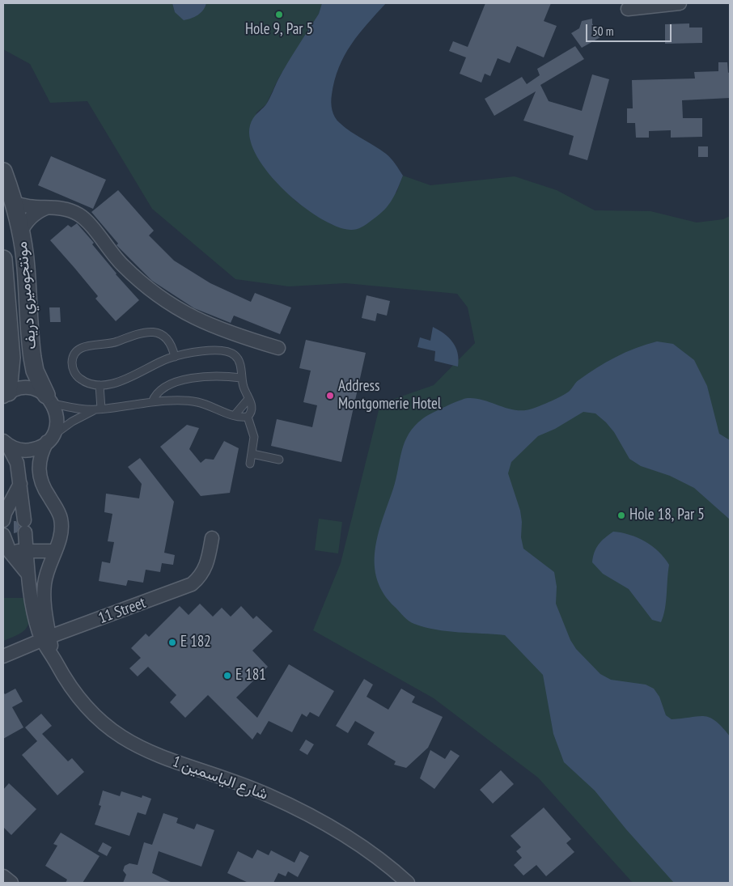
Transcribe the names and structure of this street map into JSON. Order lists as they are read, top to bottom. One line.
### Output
{"streets":{"street":["مونتجوميري دريف","11 Street","شارع الياسمين 1"]},"crossings":[["11 Street","شارع الياسمين 1"]],"places":["Hole 9, Par 5","Address Montgomerie Hotel","Hole 18, Par 5","E 182","E 181"],"scale_bar":"50 m"}
